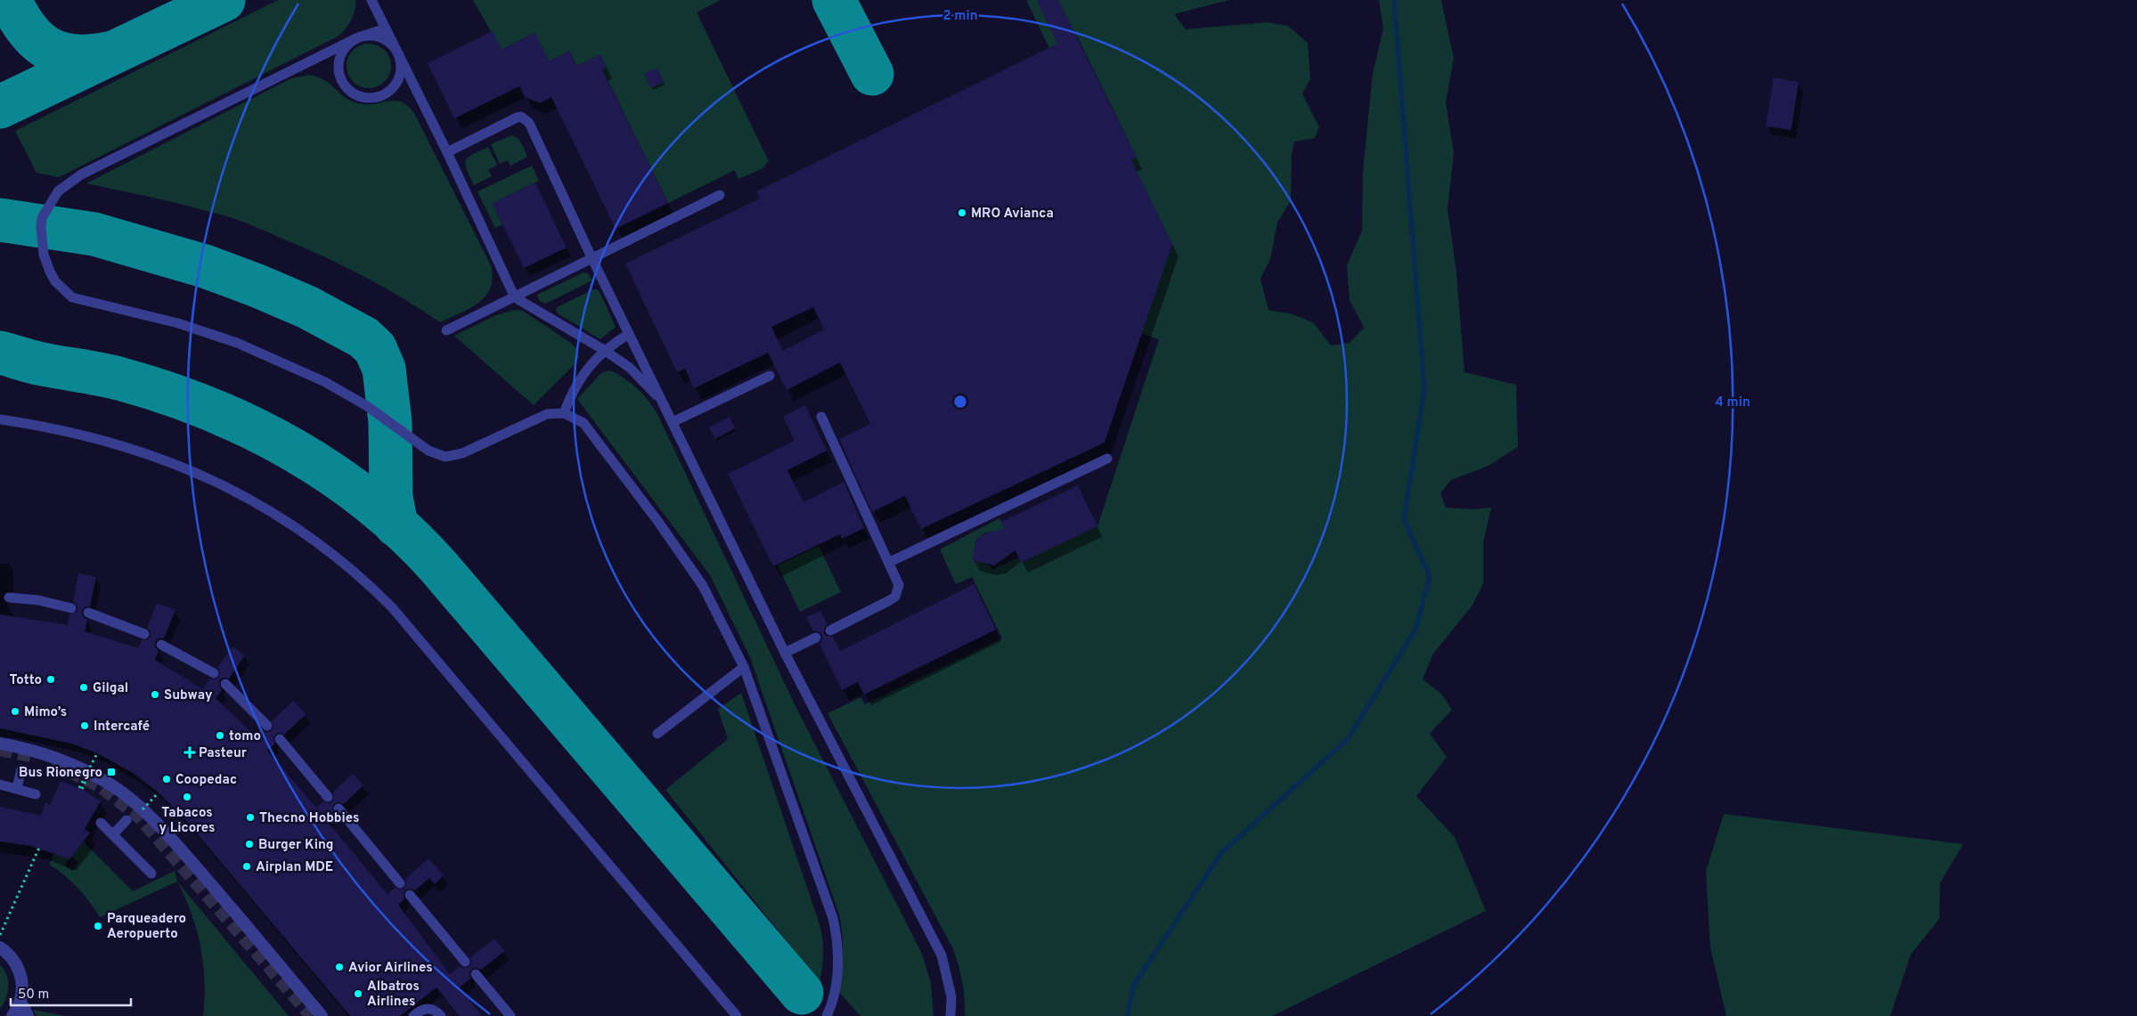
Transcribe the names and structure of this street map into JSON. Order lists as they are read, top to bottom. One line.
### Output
{"places":{"other":["MRO Avianca","Totto","Gilgal","Subway","Mimo’s","Intercafé","tomo","Coopedac","Tabacos y Licores","Thecno Hobbies","Burger King","Airplan MDE","Parqueadero Aeropuerto","Avior Airlines","Albatros Airlines"],"health":["Pasteur"],"transit":["Bus Rionegro"]},"scale_bar":"50 m","rings":["2 min","4 min"]}
